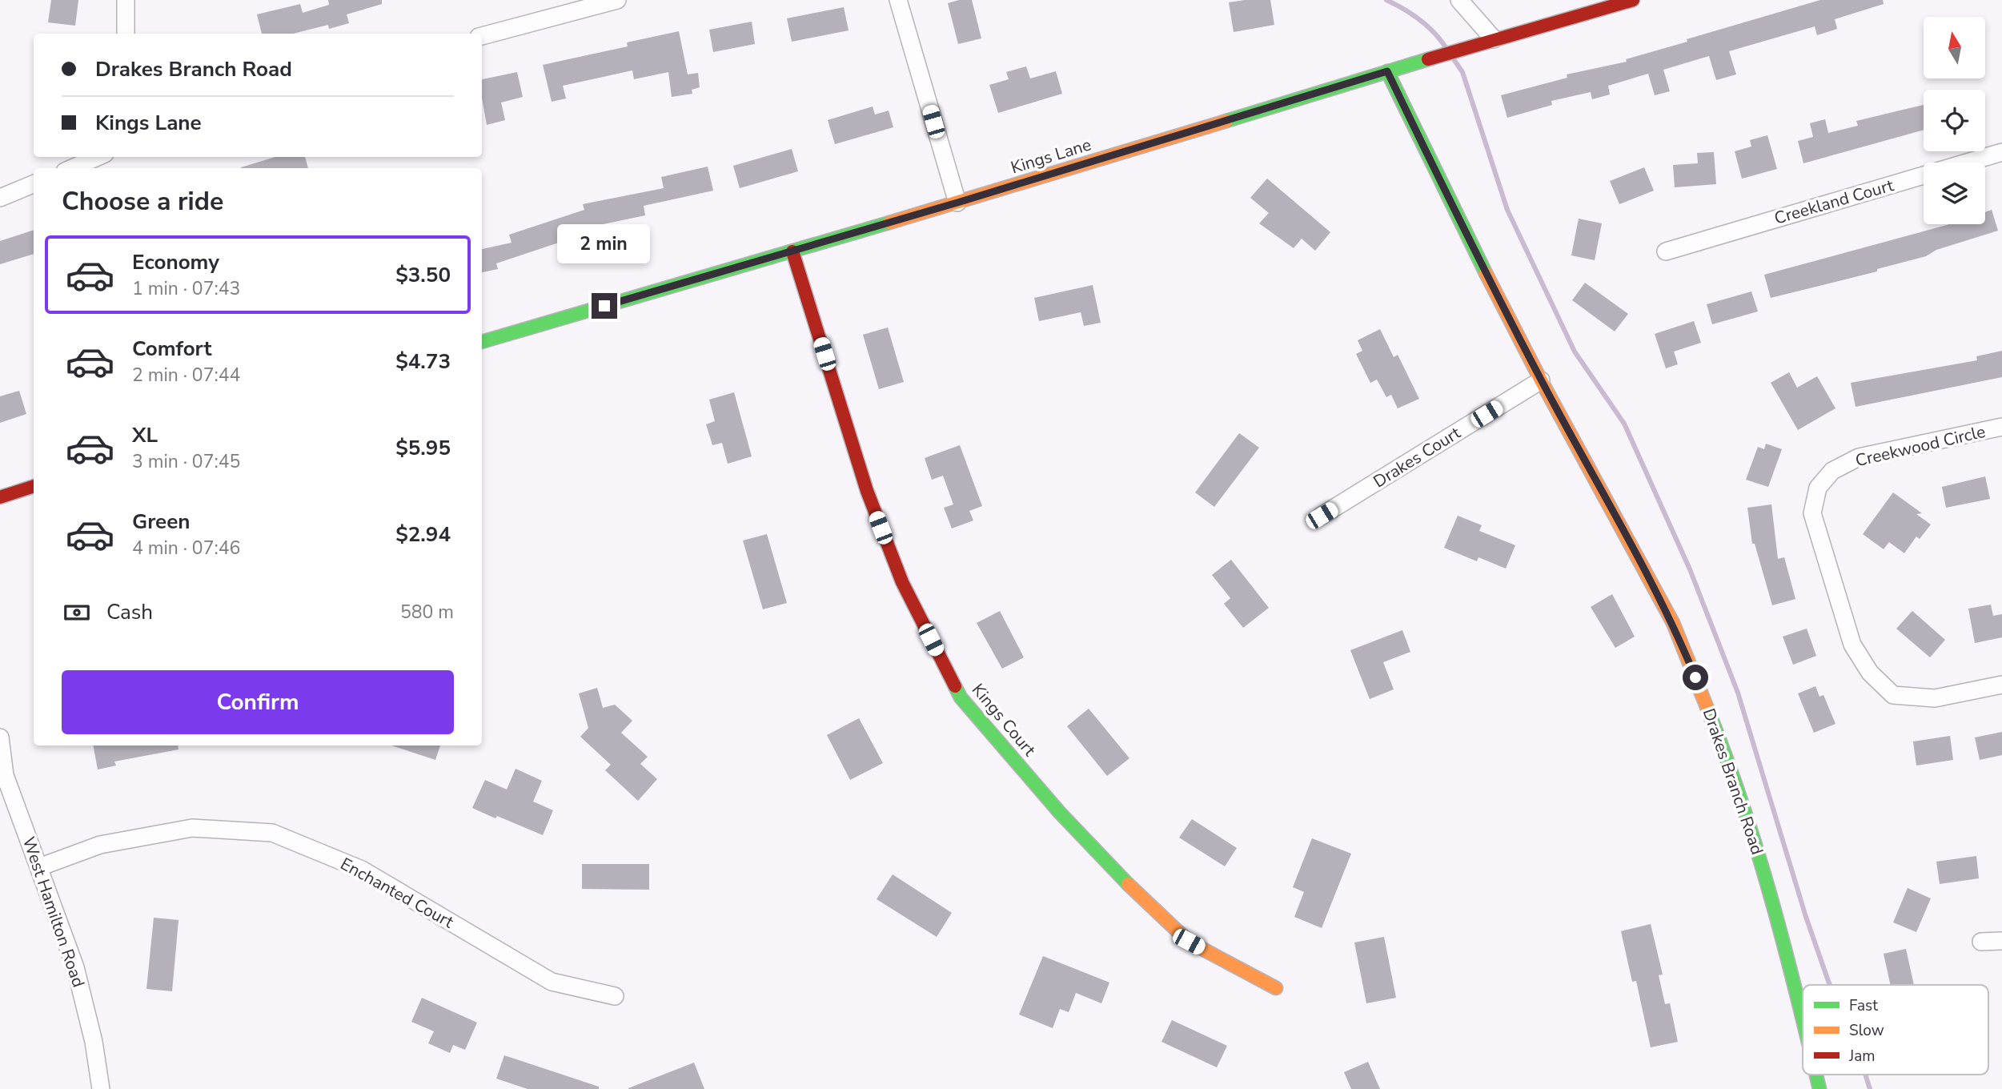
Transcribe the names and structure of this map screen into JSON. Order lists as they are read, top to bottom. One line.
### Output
{"streets":{"street":["Kings Lane","Creekland Court","Creekwood Circle","Drakes Court","Kings Court","Drakes Branch Road","Enchanted Court","West Hamilton Road"]},"crossings":[["Kings Lane","Kings Court"],["Kings Lane","Drakes Branch Road"],["Drakes Court","Drakes Branch Road"],["Enchanted Court","West Hamilton Road"]],"legend":["Fast","Slow","Jam"],"north":"top","page":{"banner":["Drakes Branch Road","Kings Lane"],"heading":"Choose a ride","bubble":"2 min","list":[{"name":"Economy","note":"1 min · 07:43","value":"$3.50"},{"name":"Comfort","note":"2 min · 07:44","value":"$4.73"},{"name":"XL","note":"3 min · 07:45","value":"$5.95"},{"name":"Green","note":"4 min · 07:46","value":"$2.94"}],"pay":["Cash","580 m"],"buttons":"Confirm"}}
